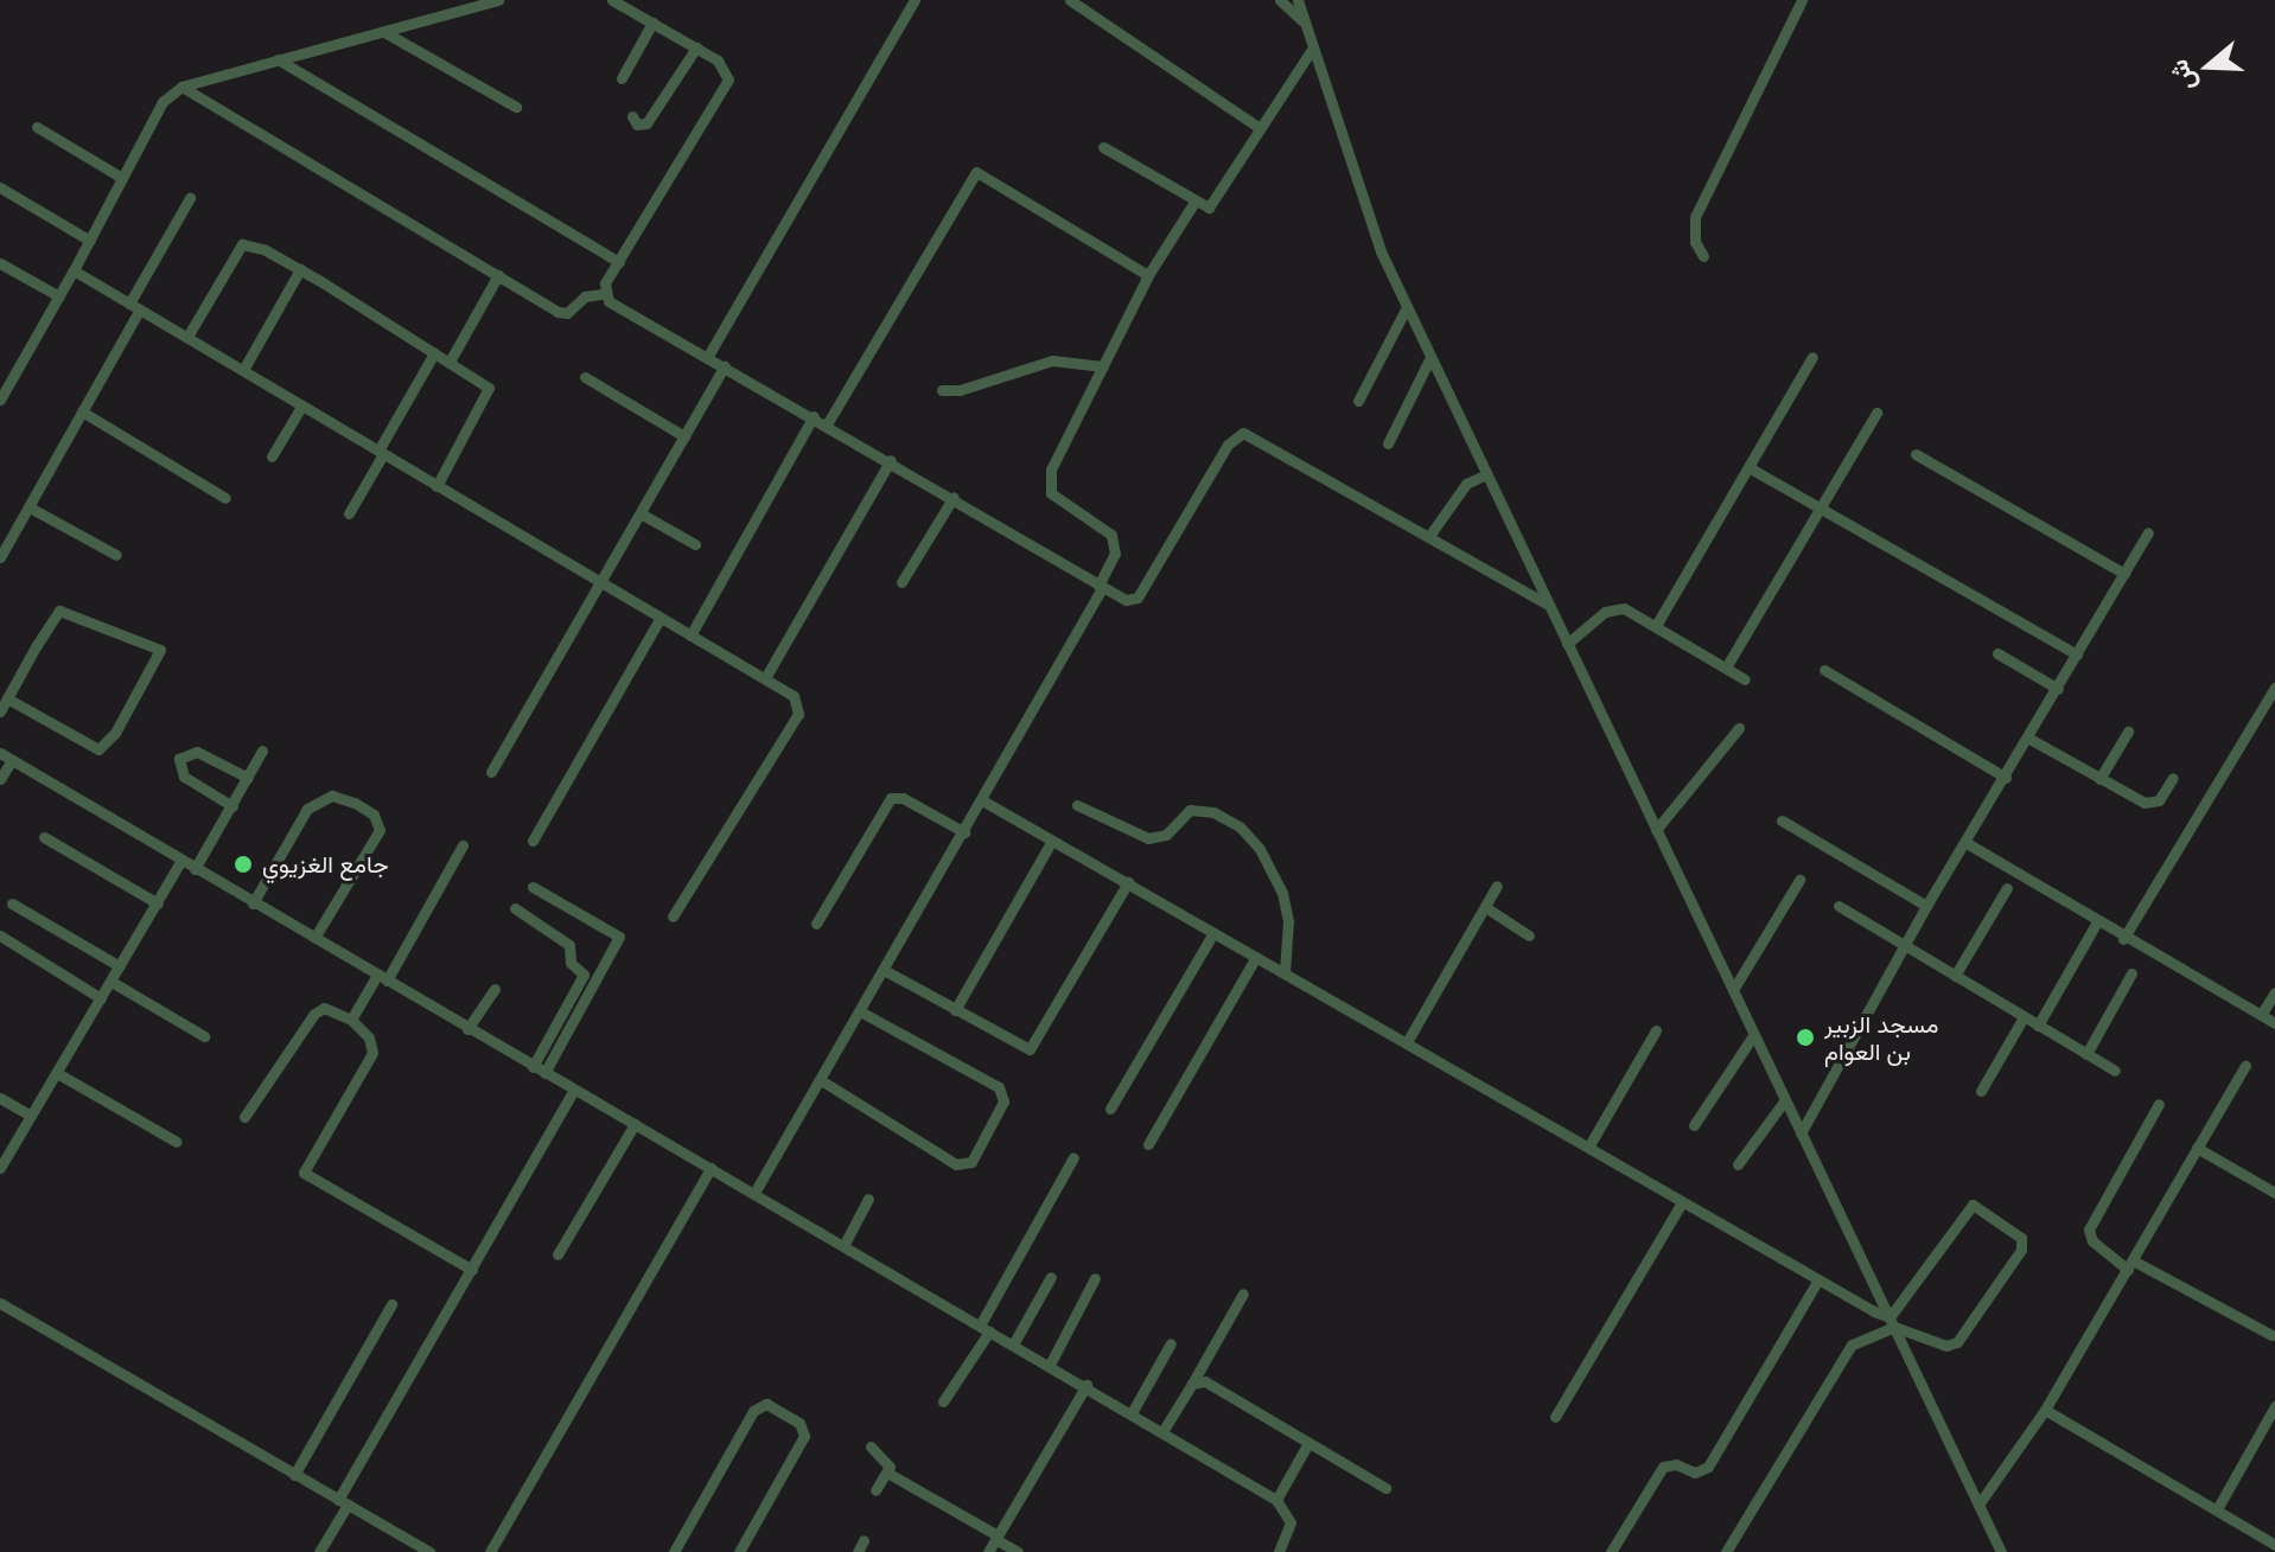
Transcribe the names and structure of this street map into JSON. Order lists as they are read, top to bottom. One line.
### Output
{"places":["جامع الغزيوي","مسجد الزبير بن العوام"],"north":"left"}
